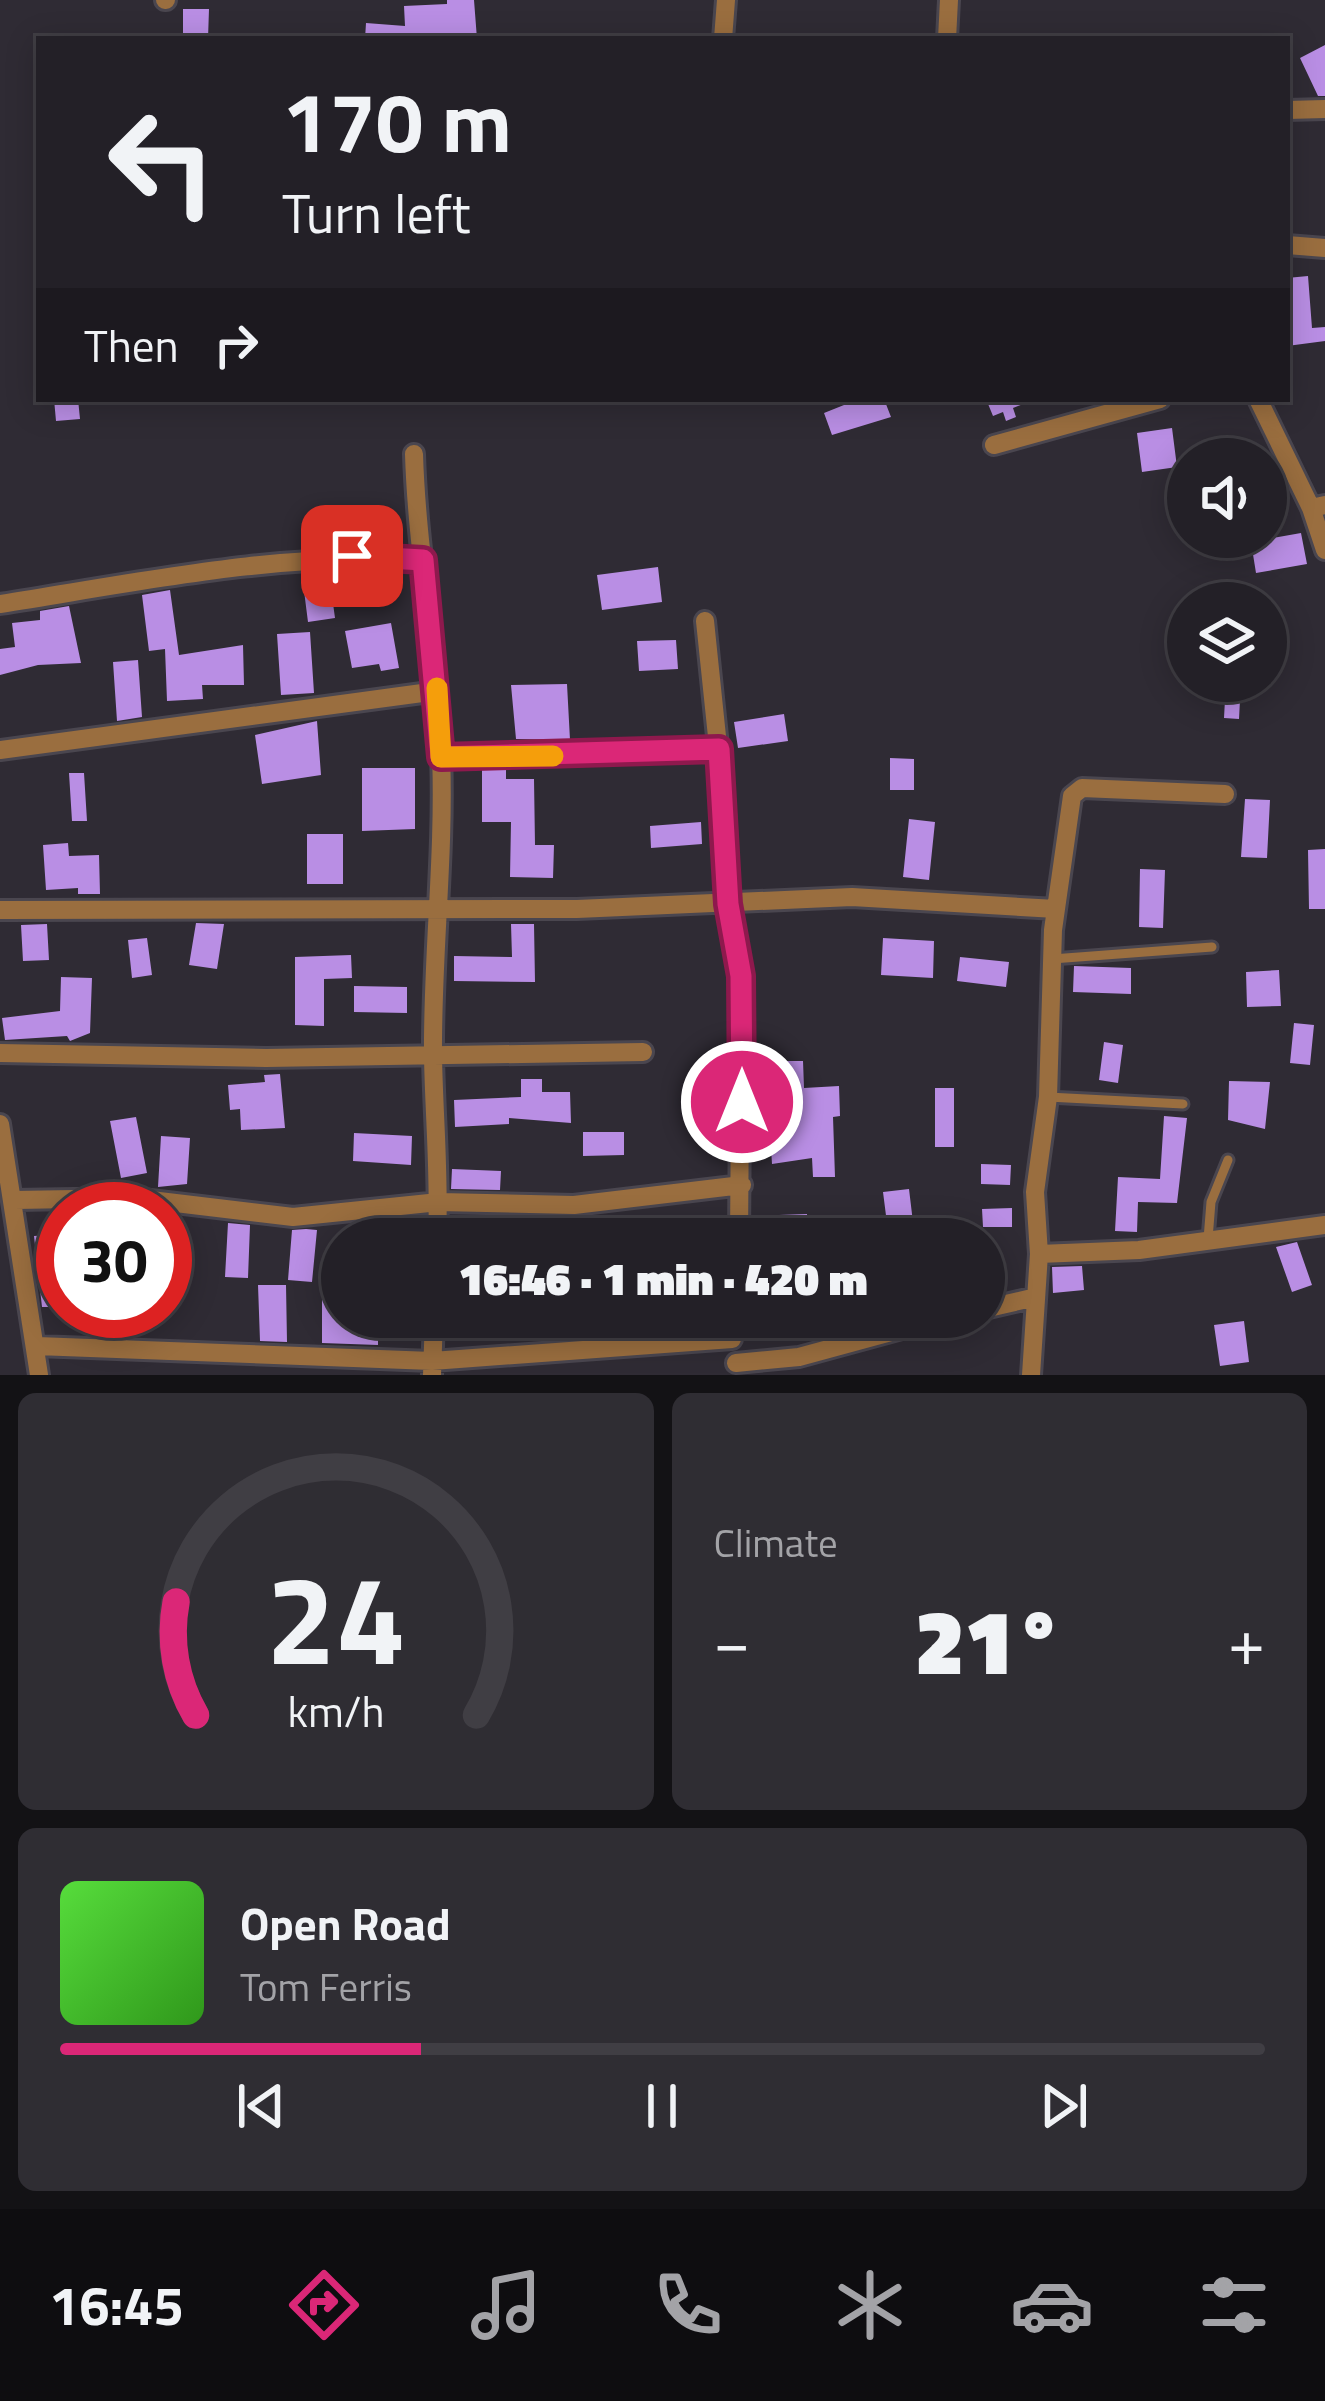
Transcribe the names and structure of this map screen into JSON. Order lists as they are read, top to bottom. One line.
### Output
{"page":{"turn":["170 m","Turn left"],"then":"Then","limit":"30","trip":"16:46 · 1 min · 420 m","tile":"Climate","heat":["−","21°","+"],"song":["Open Road","Tom Ferris"],"tabs":"16:45","gauge":["24","km/h"]}}
